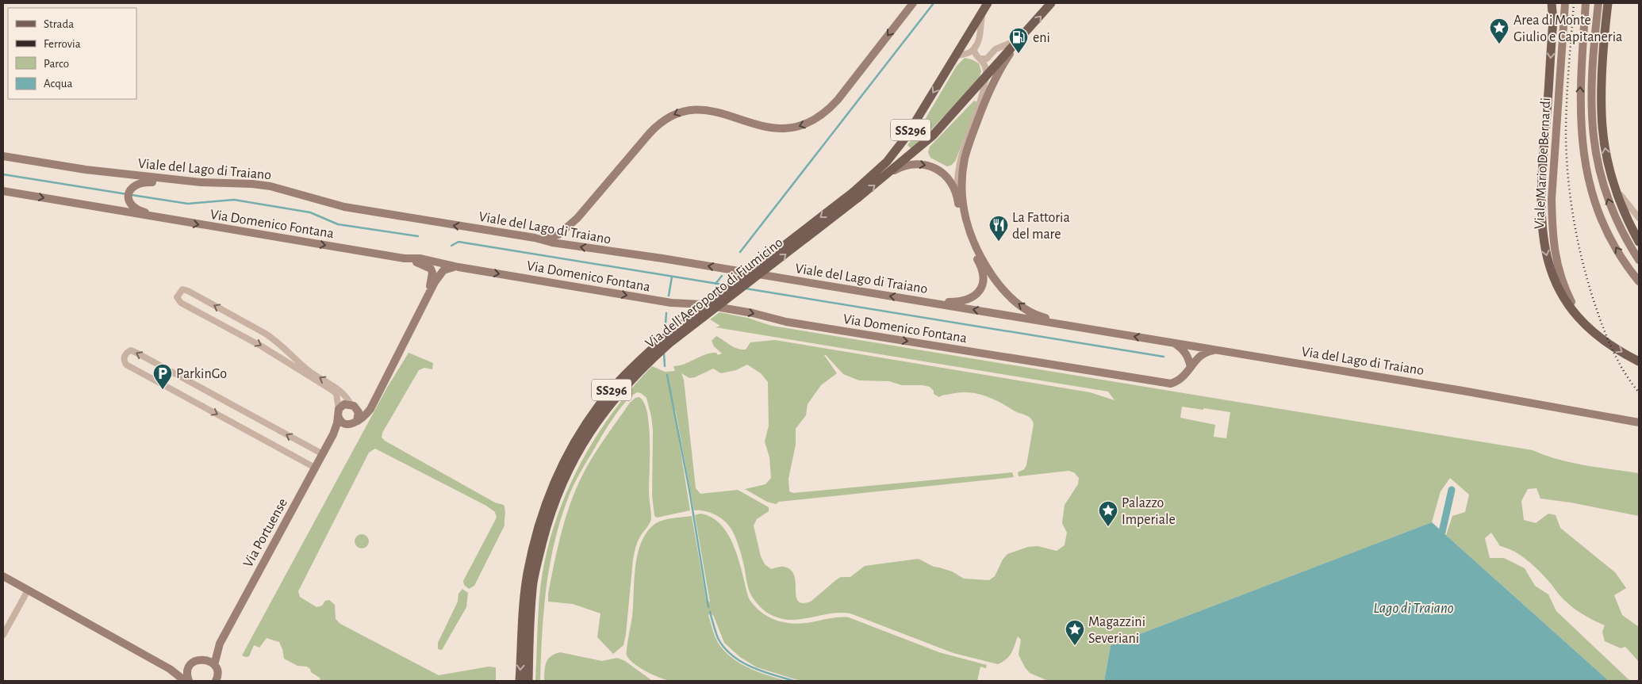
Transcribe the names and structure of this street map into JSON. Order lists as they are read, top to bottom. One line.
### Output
{"streets":{"main road":["SS296","Viale Mario De Bernardi","Via dell'Aeroporto di Fiumicino"],"street":["Viale del Lago di Traiano","Via Domenico Fontana","Via del Lago di Traiano","Via Portuense"]},"crossings":[["Viale del Lago di Traiano","Via del Lago di Traiano"]],"one_way":["Viale del Lago di Traiano","Via Domenico Fontana"],"water":["Lago di Traiano"],"places":{"place":["Area di Monte Giulio e Capitaneria","Palazzo Imperiale","Magazzini Severiani"],"fuel station":["eni"],"restaurant":["La Fattoria del mare"],"parking":["ParkinGo"]},"legend":["Strada","Ferrovia","Parco","Acqua"]}
